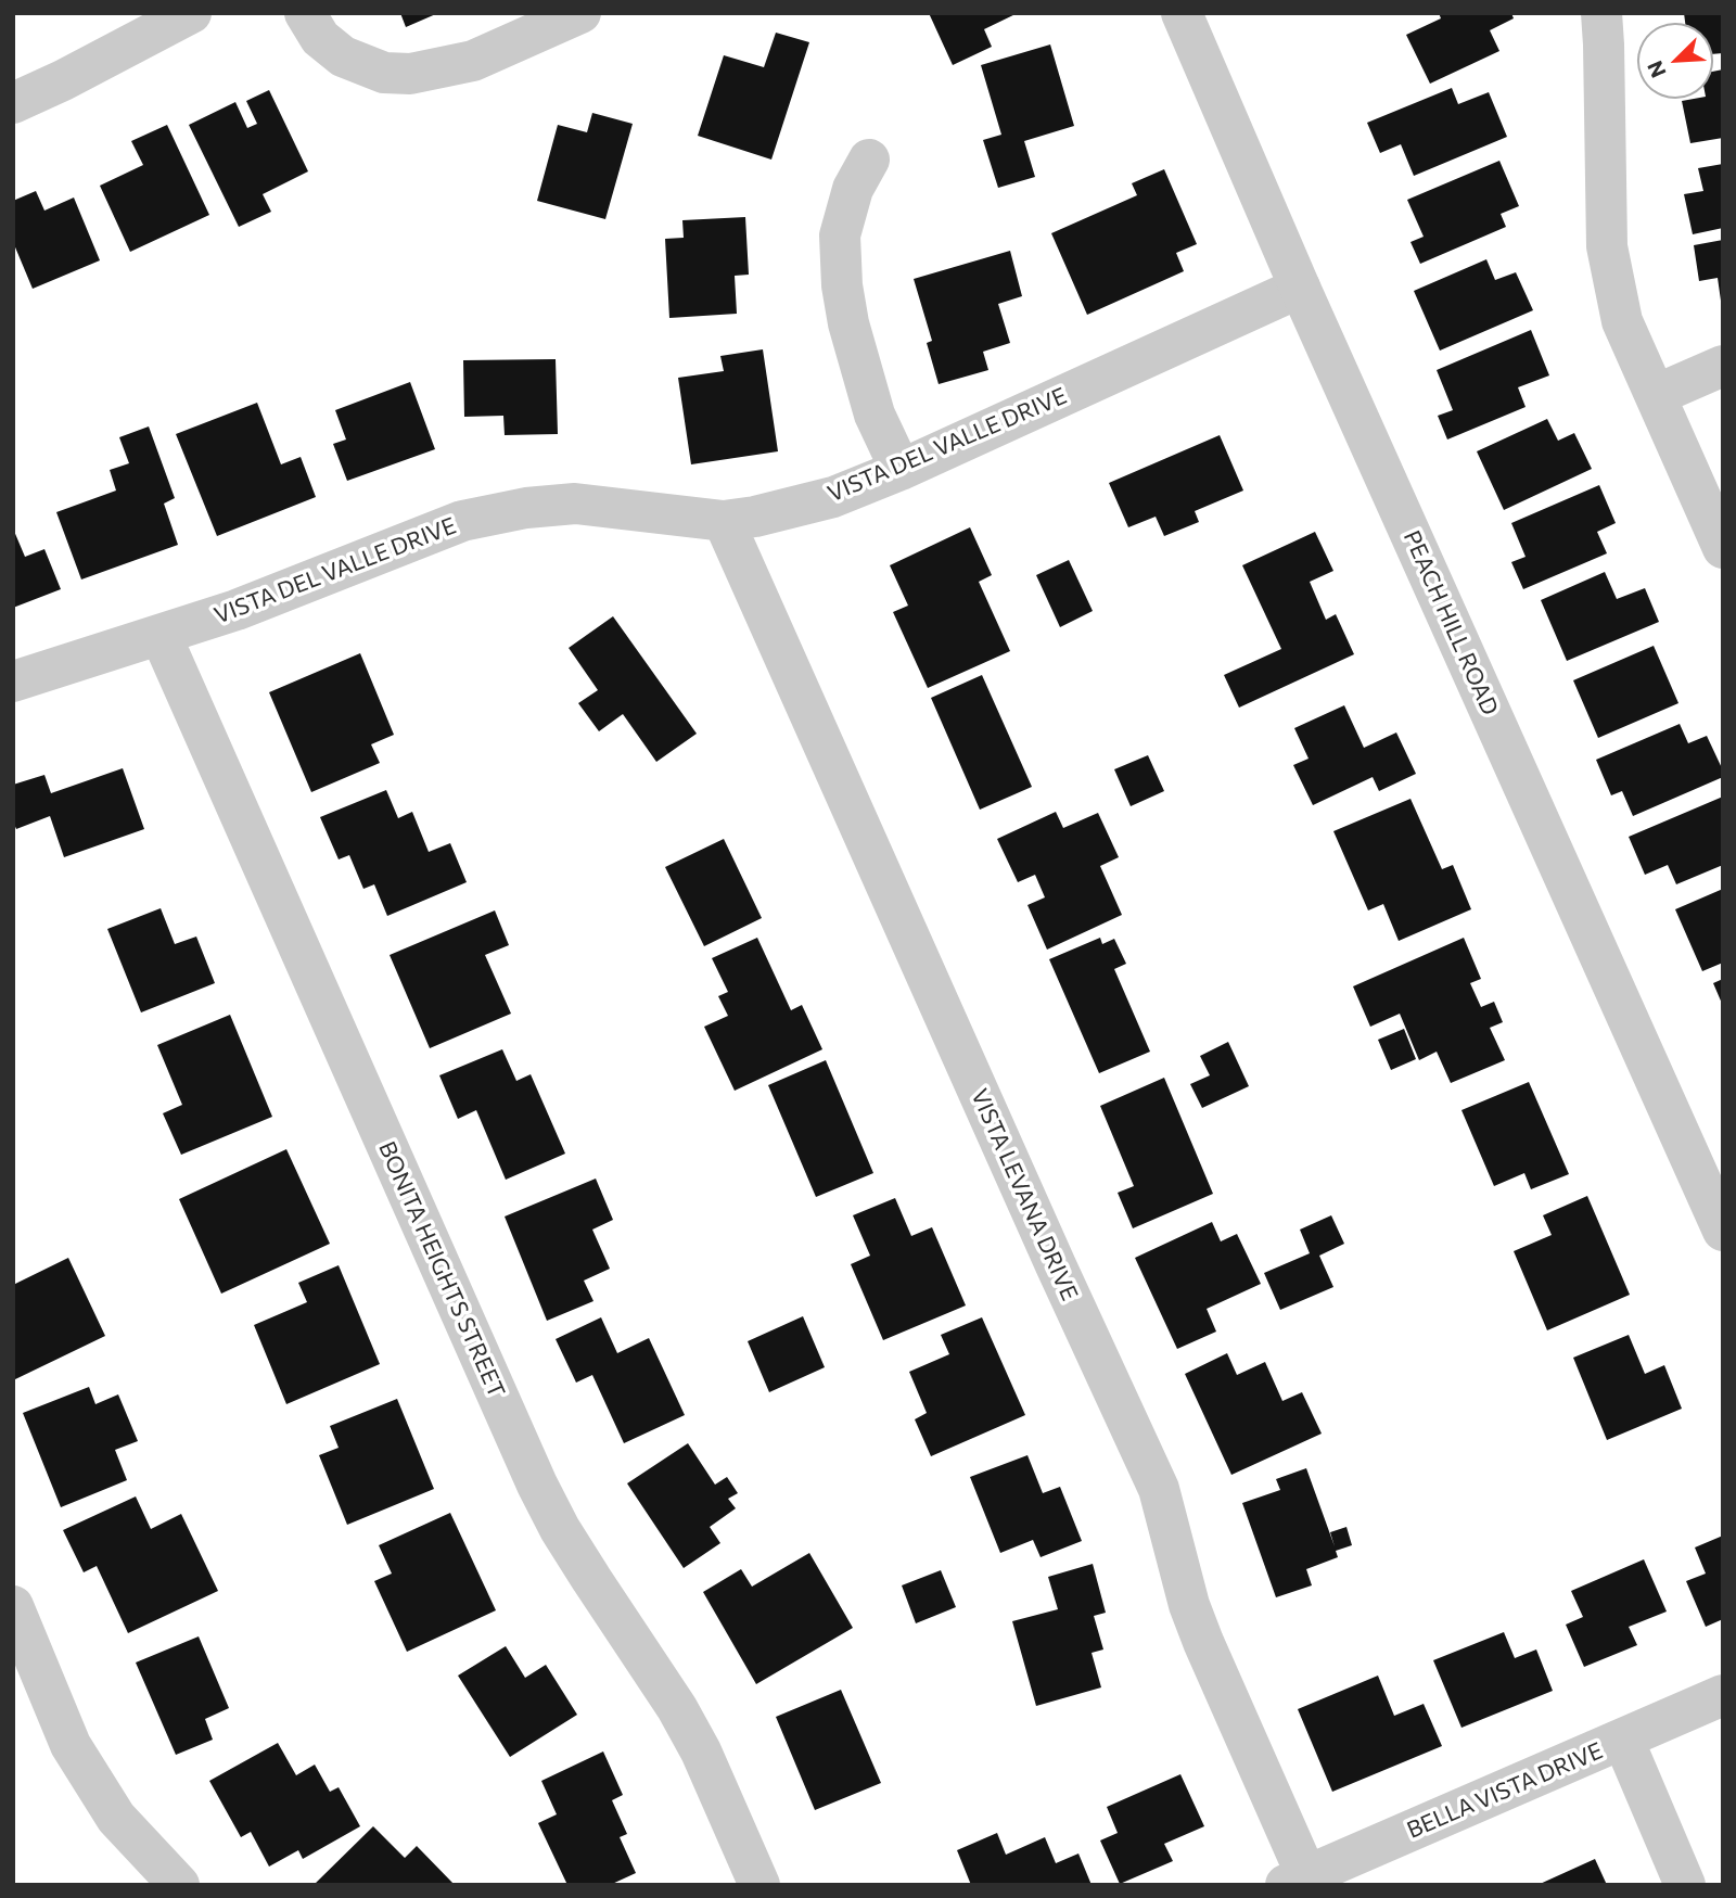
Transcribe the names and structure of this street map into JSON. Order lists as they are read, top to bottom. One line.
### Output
{"streets":{"street":["VISTA DEL VALLE DRIVE","PEACH HILL ROAD","VISTA LEVANA DRIVE","BONITA HEIGHTS STREET","BELLA VISTA DRIVE"]},"crossings":[["VISTA DEL VALLE DRIVE","PEACH HILL ROAD"],["VISTA DEL VALLE DRIVE","VISTA LEVANA DRIVE"],["VISTA DEL VALLE DRIVE","BONITA HEIGHTS STREET"],["VISTA LEVANA DRIVE","BELLA VISTA DRIVE"]],"north":"bottom left"}
